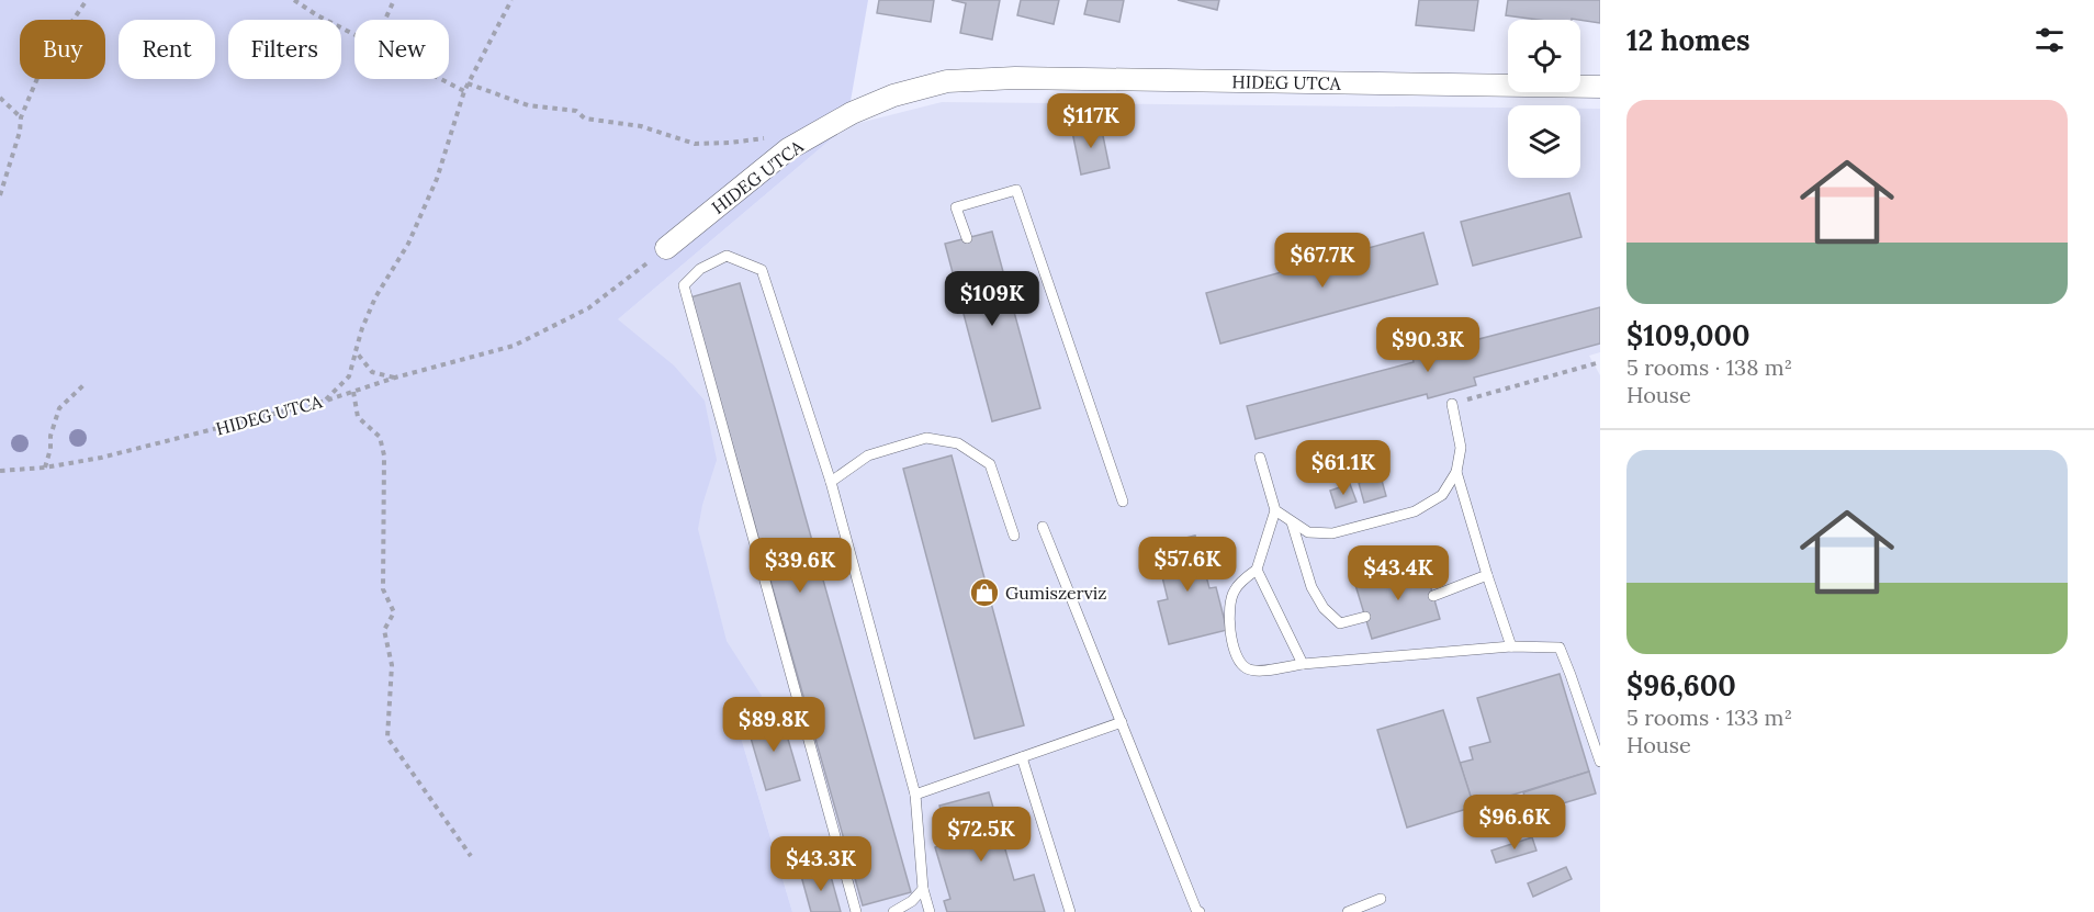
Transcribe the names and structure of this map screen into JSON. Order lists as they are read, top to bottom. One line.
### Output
{"streets":{"street":["HIDEG UTCA"]},"places":{"shop":["Gumiszerviz"]},"page":{"heading":"12 homes","chip":["Buy","Rent","Filters","New"],"list":[{"name":"$109,000","note":"5 rooms · 138 m² · House"},{"name":"$96,600","note":"5 rooms · 133 m² · House"}],"price":["$117K","$67.7K","$109K","$90.3K","$61.1K","$57.6K","$39.6K","$43.4K","$89.8K","$96.6K","$72.5K","$43.3K"]}}
